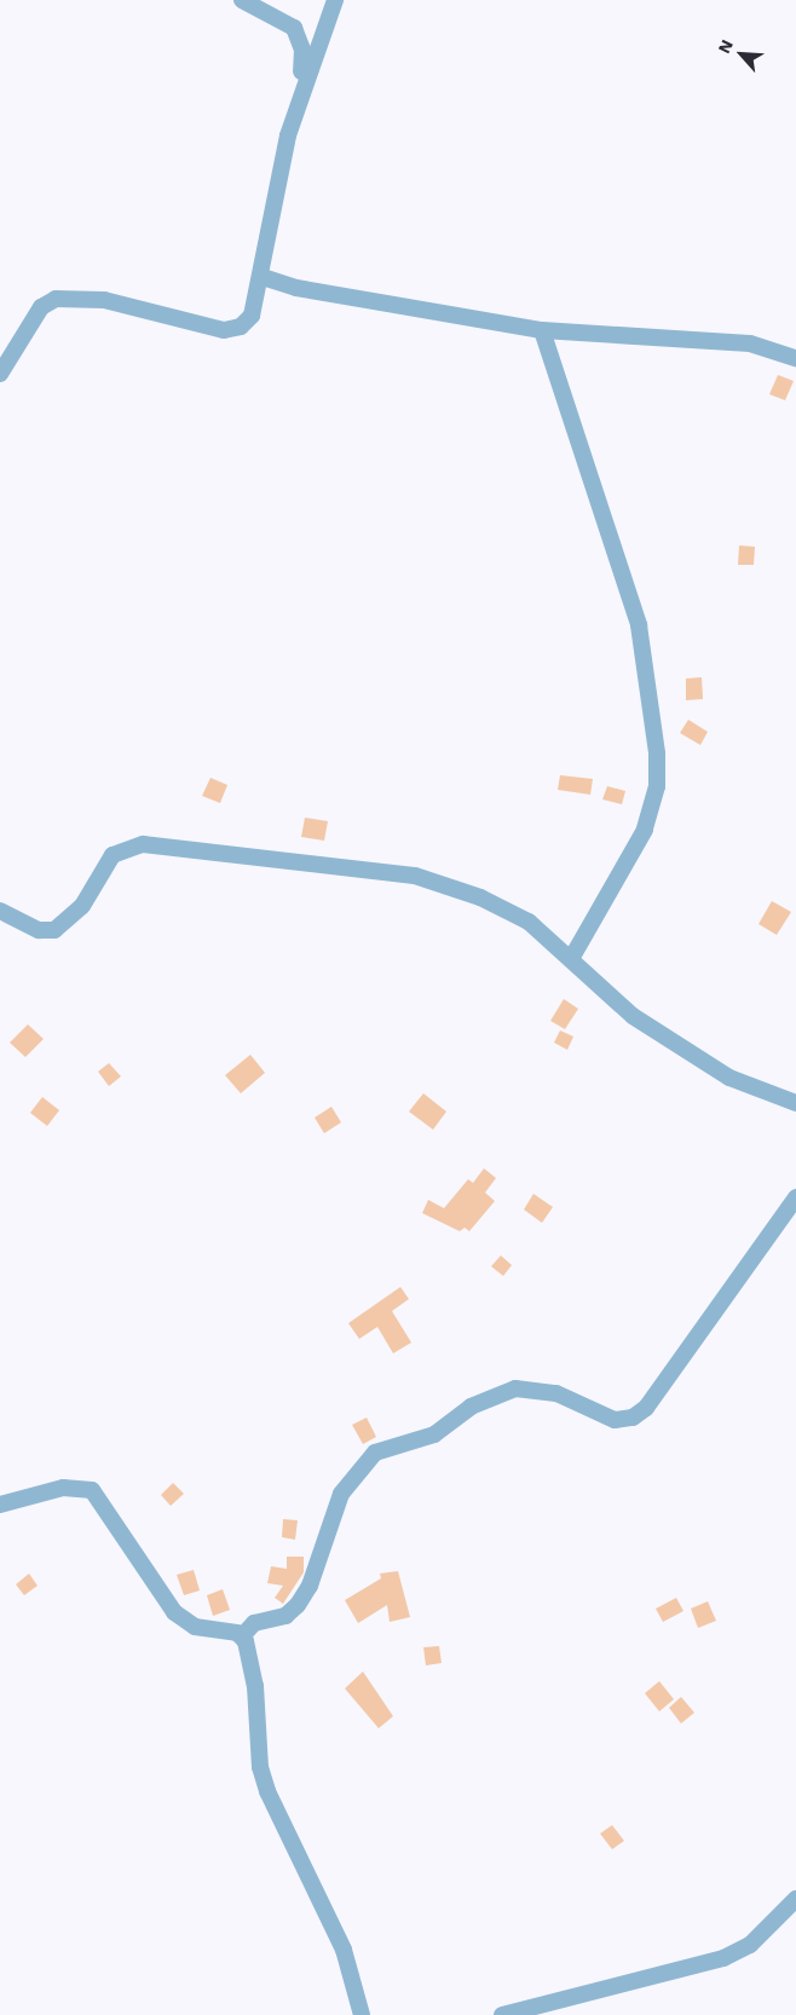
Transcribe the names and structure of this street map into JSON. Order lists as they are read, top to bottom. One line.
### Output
{"north":"top left"}
